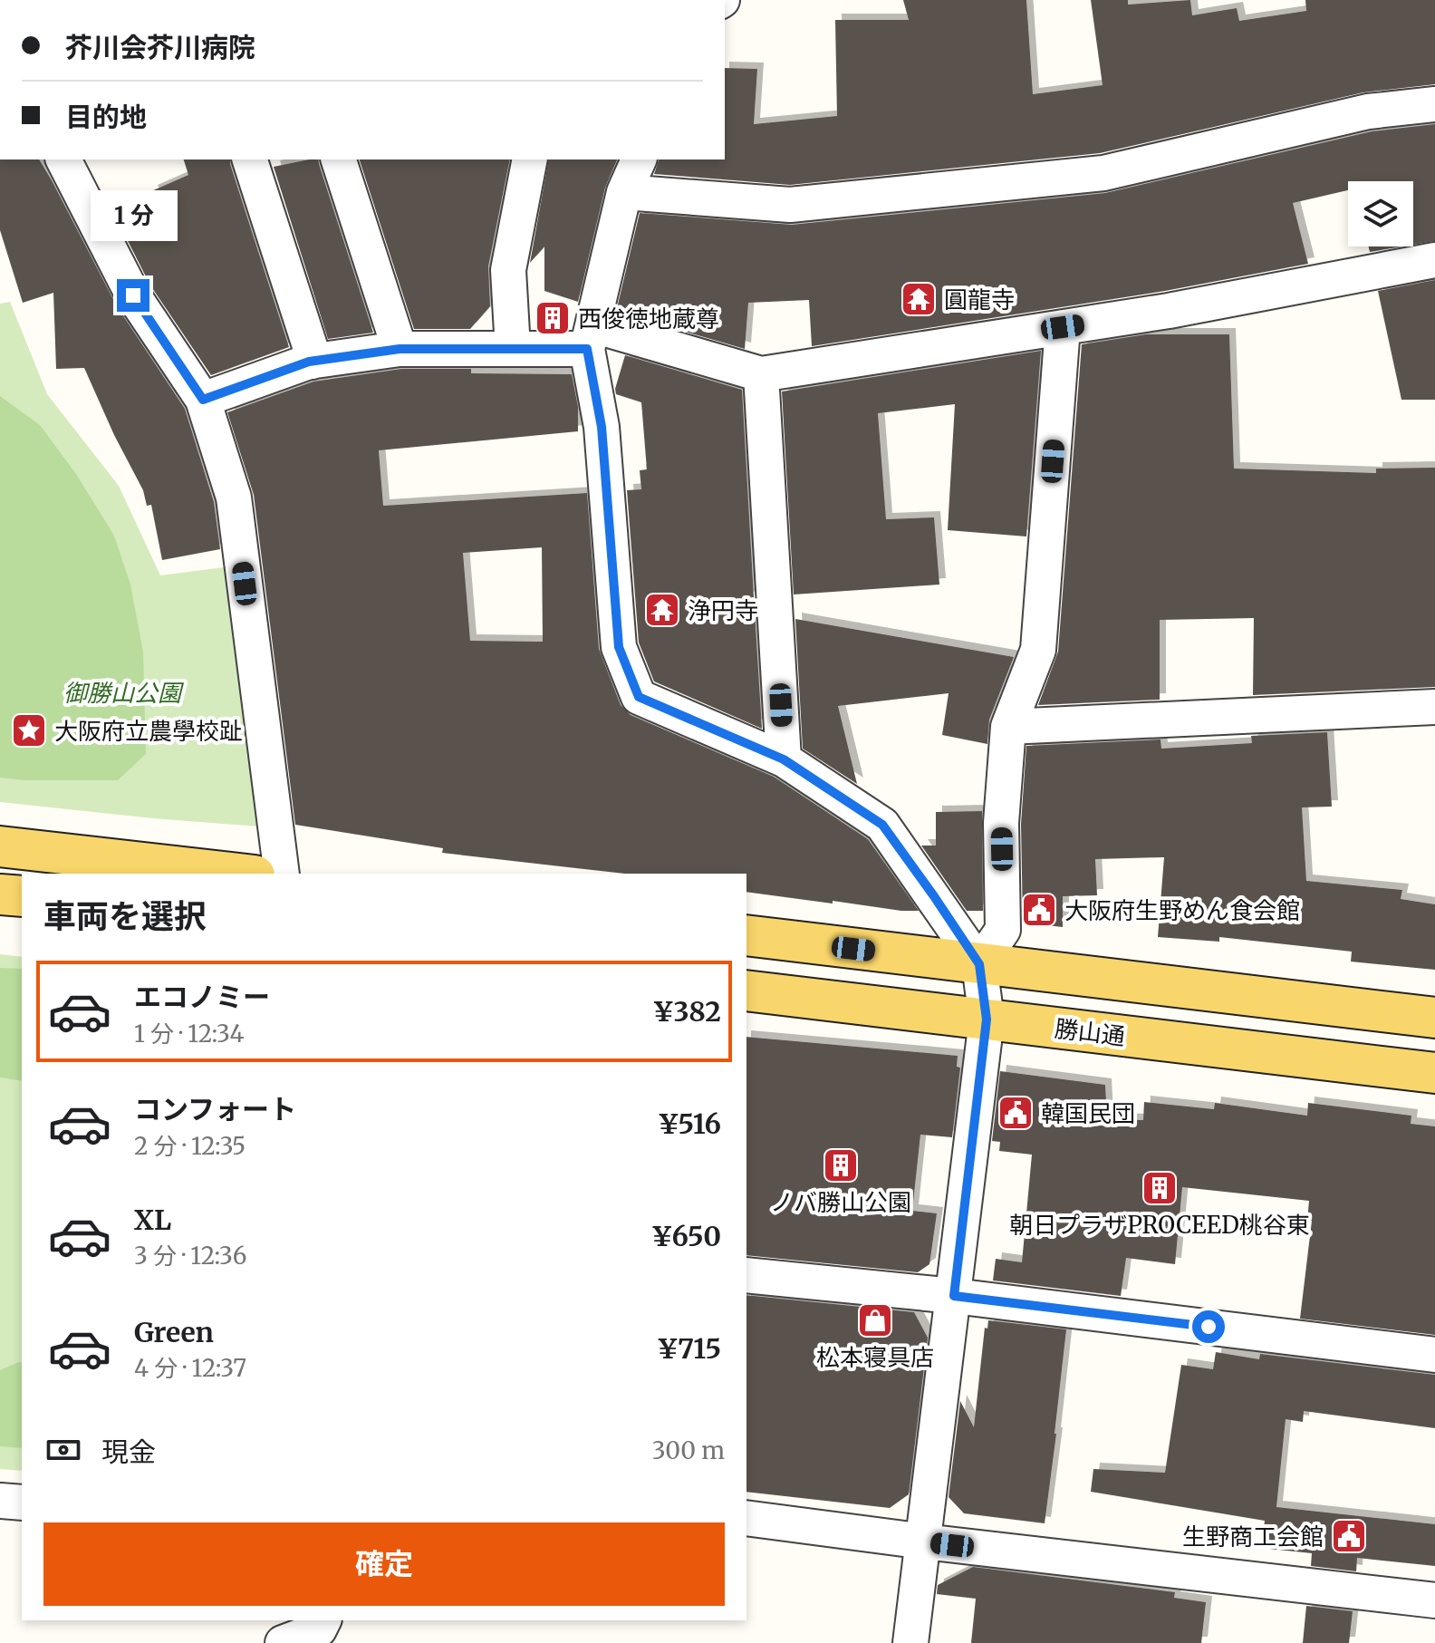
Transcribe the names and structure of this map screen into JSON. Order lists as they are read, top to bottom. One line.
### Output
{"streets":{"main road":["勝山通"]},"parks":["御勝山公園"],"places":{"temple":["圓龍寺","浄円寺"],"building":["西俊徳地蔵尊","ノバ勝山公園","朝日プラザPROCEED桃谷東"],"place":["大阪府立農學校趾"],"public building":["大阪府生野めん食会館","韓国民団","生野商工会館"],"shop":["松本寝具店"]},"page":{"banner":["芥川会芥川病院","目的地"],"bubble":"1 分","heading":"車両を選択","list":[{"name":"エコノミー","note":"1 分 · 12:34","value":"¥382"},{"name":"コンフォート","note":"2 分 · 12:35","value":"¥516"},{"name":"XL","note":"3 分 · 12:36","value":"¥650"},{"name":"Green","note":"4 分 · 12:37","value":"¥715"}],"pay":["現金","300 m"],"buttons":"確定"}}
